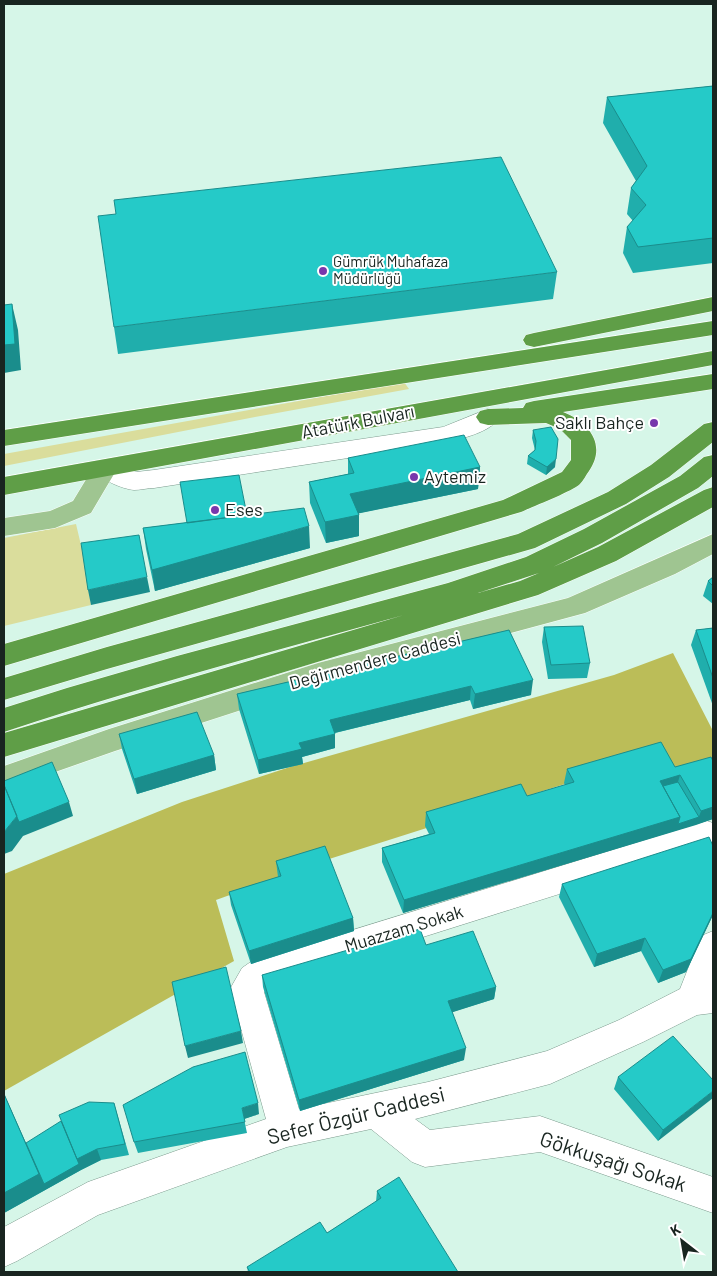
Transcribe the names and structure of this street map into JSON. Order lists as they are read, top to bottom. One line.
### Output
{"streets":{"highway":["Atatürk Bulvarı"],"main road":["Değirmendere Caddesi"],"street":["Muazzam Sokak","Sefer Özgür Caddesi","Gökkuşağı Sokak"]},"crossings":[["Muazzam Sokak","Sefer Özgür Caddesi"],["Sefer Özgür Caddesi","Gökkuşağı Sokak"]],"places":["Gümrük Muhafaza Müdürlüğü","Saklı Bahçe","Aytemiz","Eses"],"north":"top left"}
